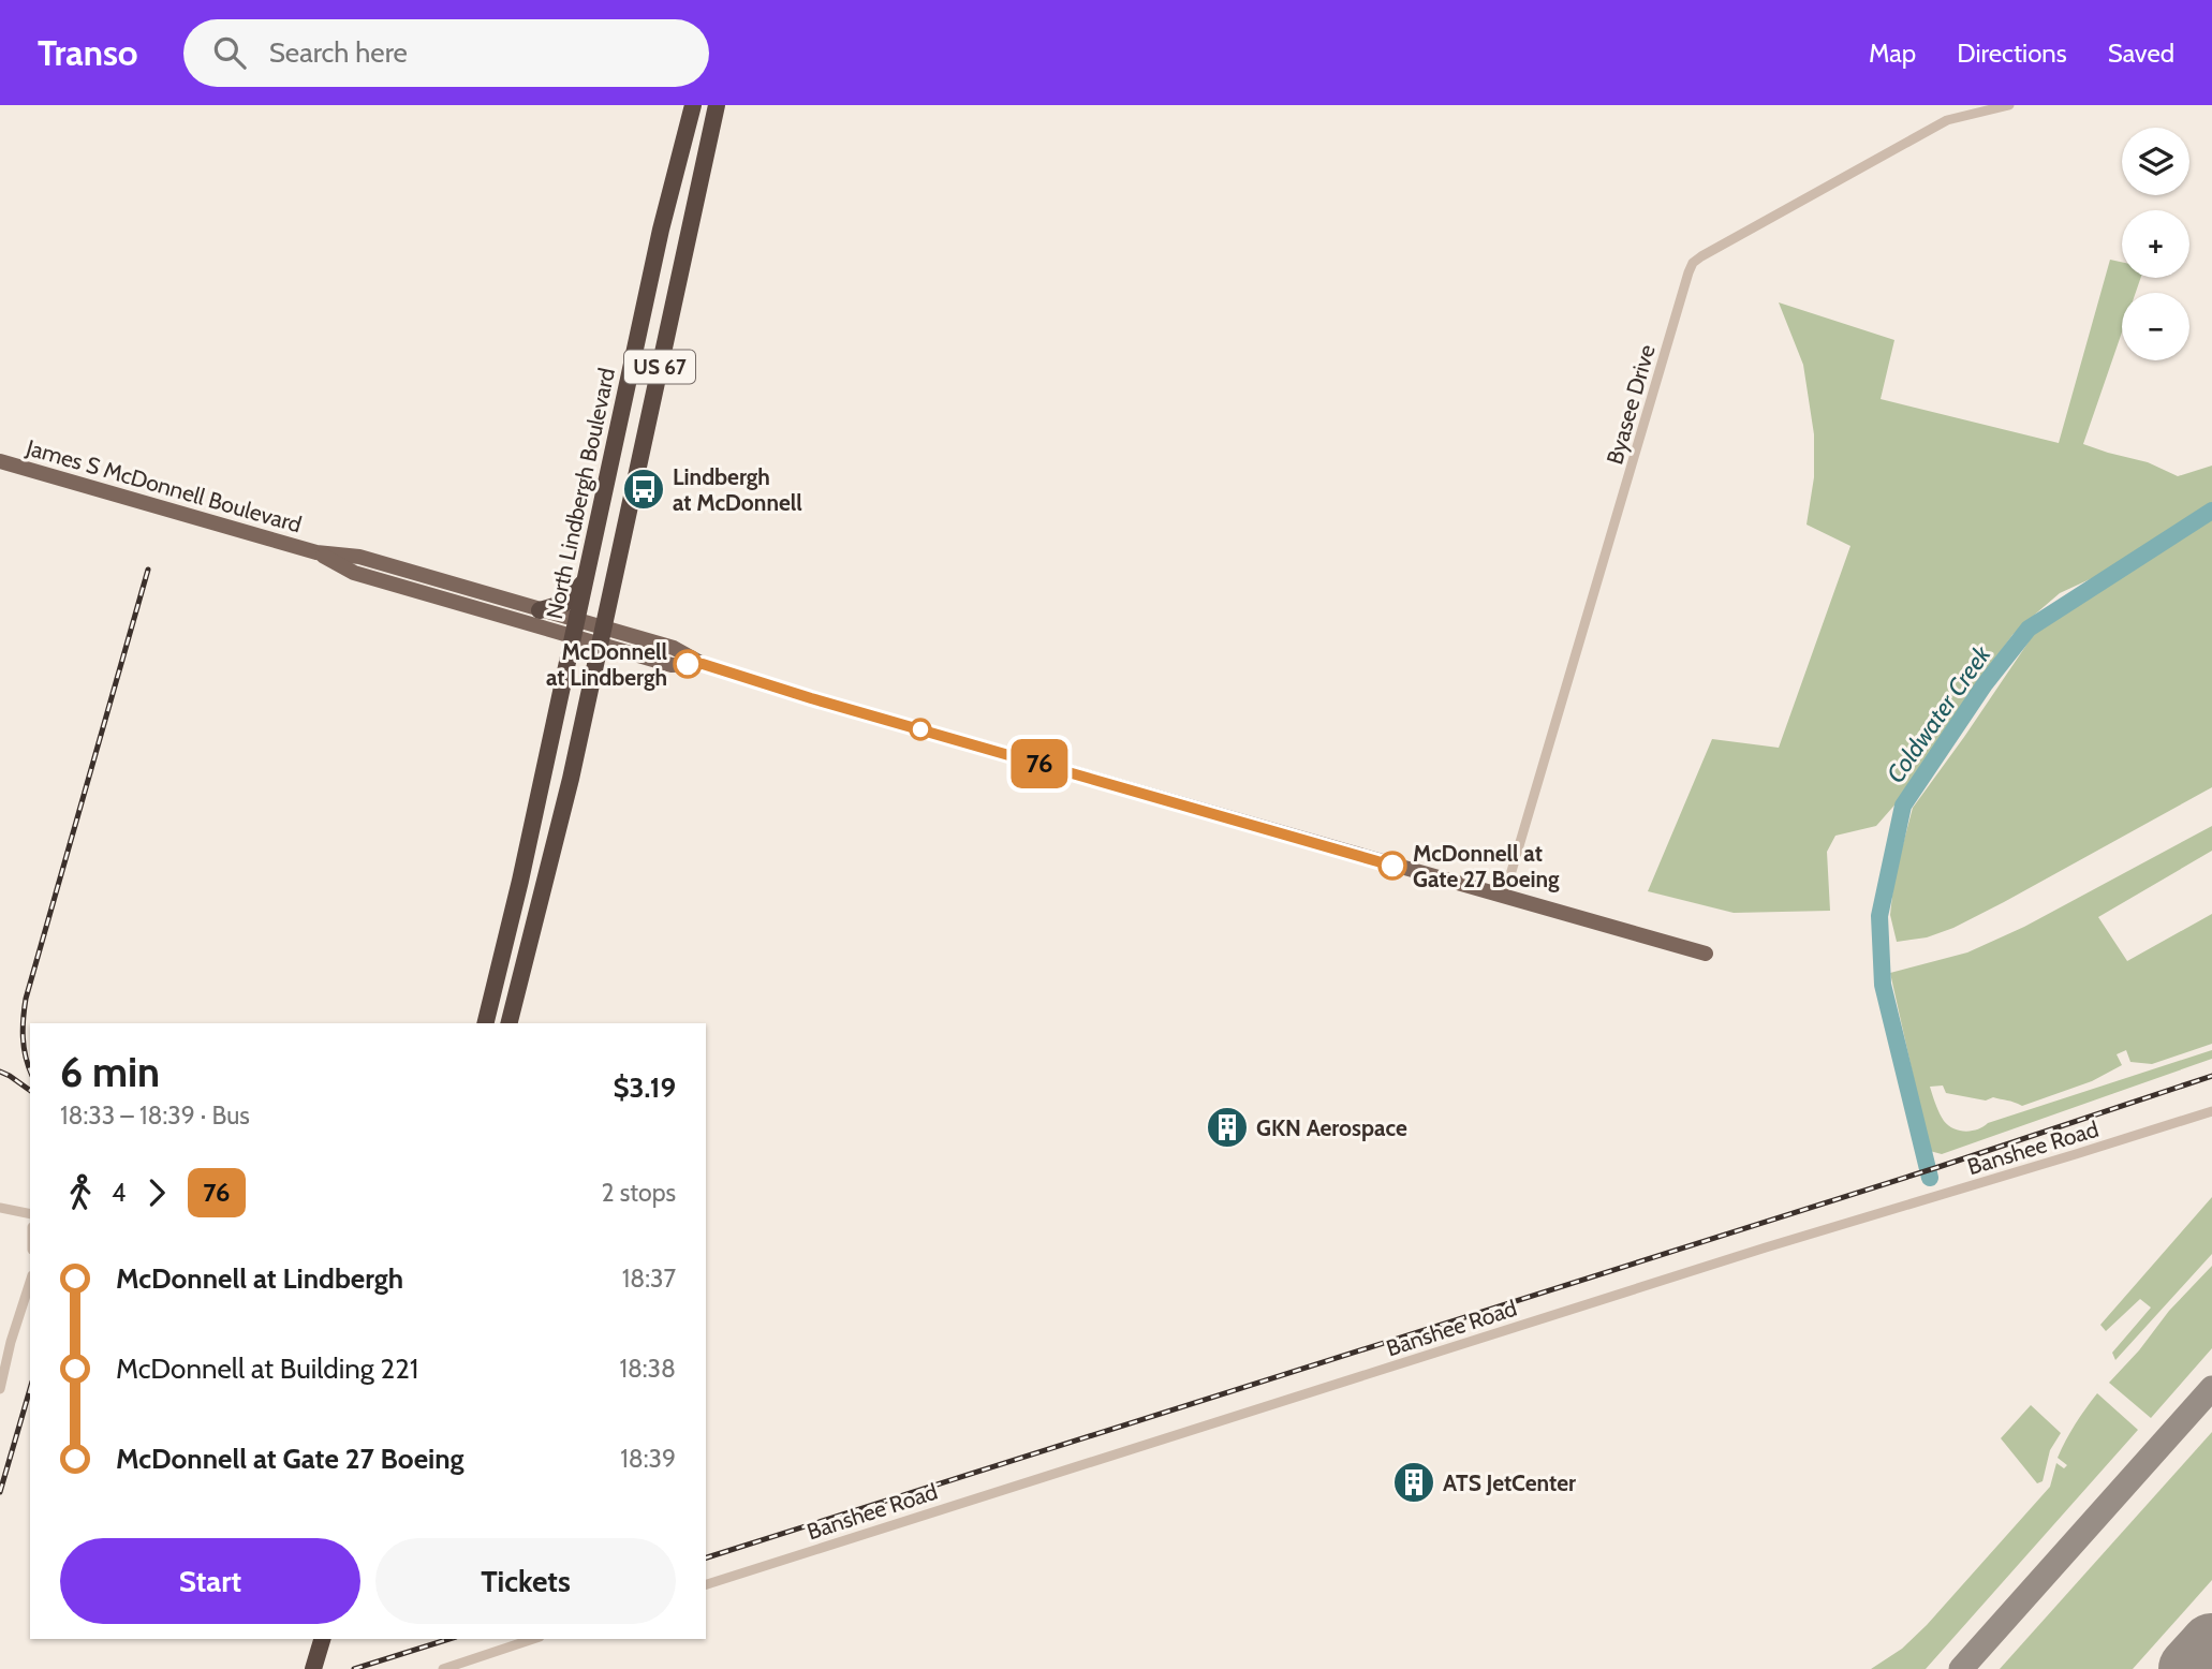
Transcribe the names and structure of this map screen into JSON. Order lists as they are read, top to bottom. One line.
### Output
{"streets":{"highway":["US 67","North Lindbergh Boulevard"],"main road":["James S McDonnell Boulevard"],"street":["Byasee Drive","Banshee Road"]},"crossings":[["US 67","James S McDonnell Boulevard"],["Byasee Drive","James S McDonnell Boulevard"],["James S McDonnell Boulevard","North Lindbergh Boulevard"]],"water":["Coldwater Creek"],"places":{"bus stop":["Lindbergh at McDonnell"],"other":["McDonnell at Lindbergh","McDonnell at Gate 27 Boeing"],"building":["GKN Aerospace","ATS JetCenter"]},"lines":["bus line 76"],"page":{"header":"Transo","search":"Search here","nav":["Map","Directions","Saved"],"on_map":"76","map_buttons":["+","−"],"heading":["6 min","18:33 – 18:39 · Bus","$3.19"],"legs":["4","76","2 stops"],"list":[{"name":"McDonnell at Lindbergh","value":"18:37"},{"name":"McDonnell at Building 221","value":"18:38"},{"name":"McDonnell at Gate 27 Boeing","value":"18:39"}],"buttons":["Start","Tickets"]}}
